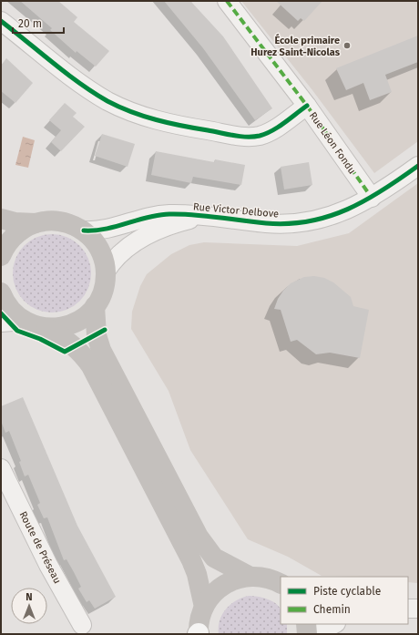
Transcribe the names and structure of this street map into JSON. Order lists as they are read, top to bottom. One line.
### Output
{"streets":{"street":["Rue Léon Fondu","Rue Victor Delbove","Route de Préseau"]},"crossings":[["Rue Léon Fondu","Rue Victor Delbove"]],"places":["École primaire Hurez Saint-Nicolas"],"legend":["Piste cyclable","Chemin"],"scale_bar":"20 m","north":"top"}
